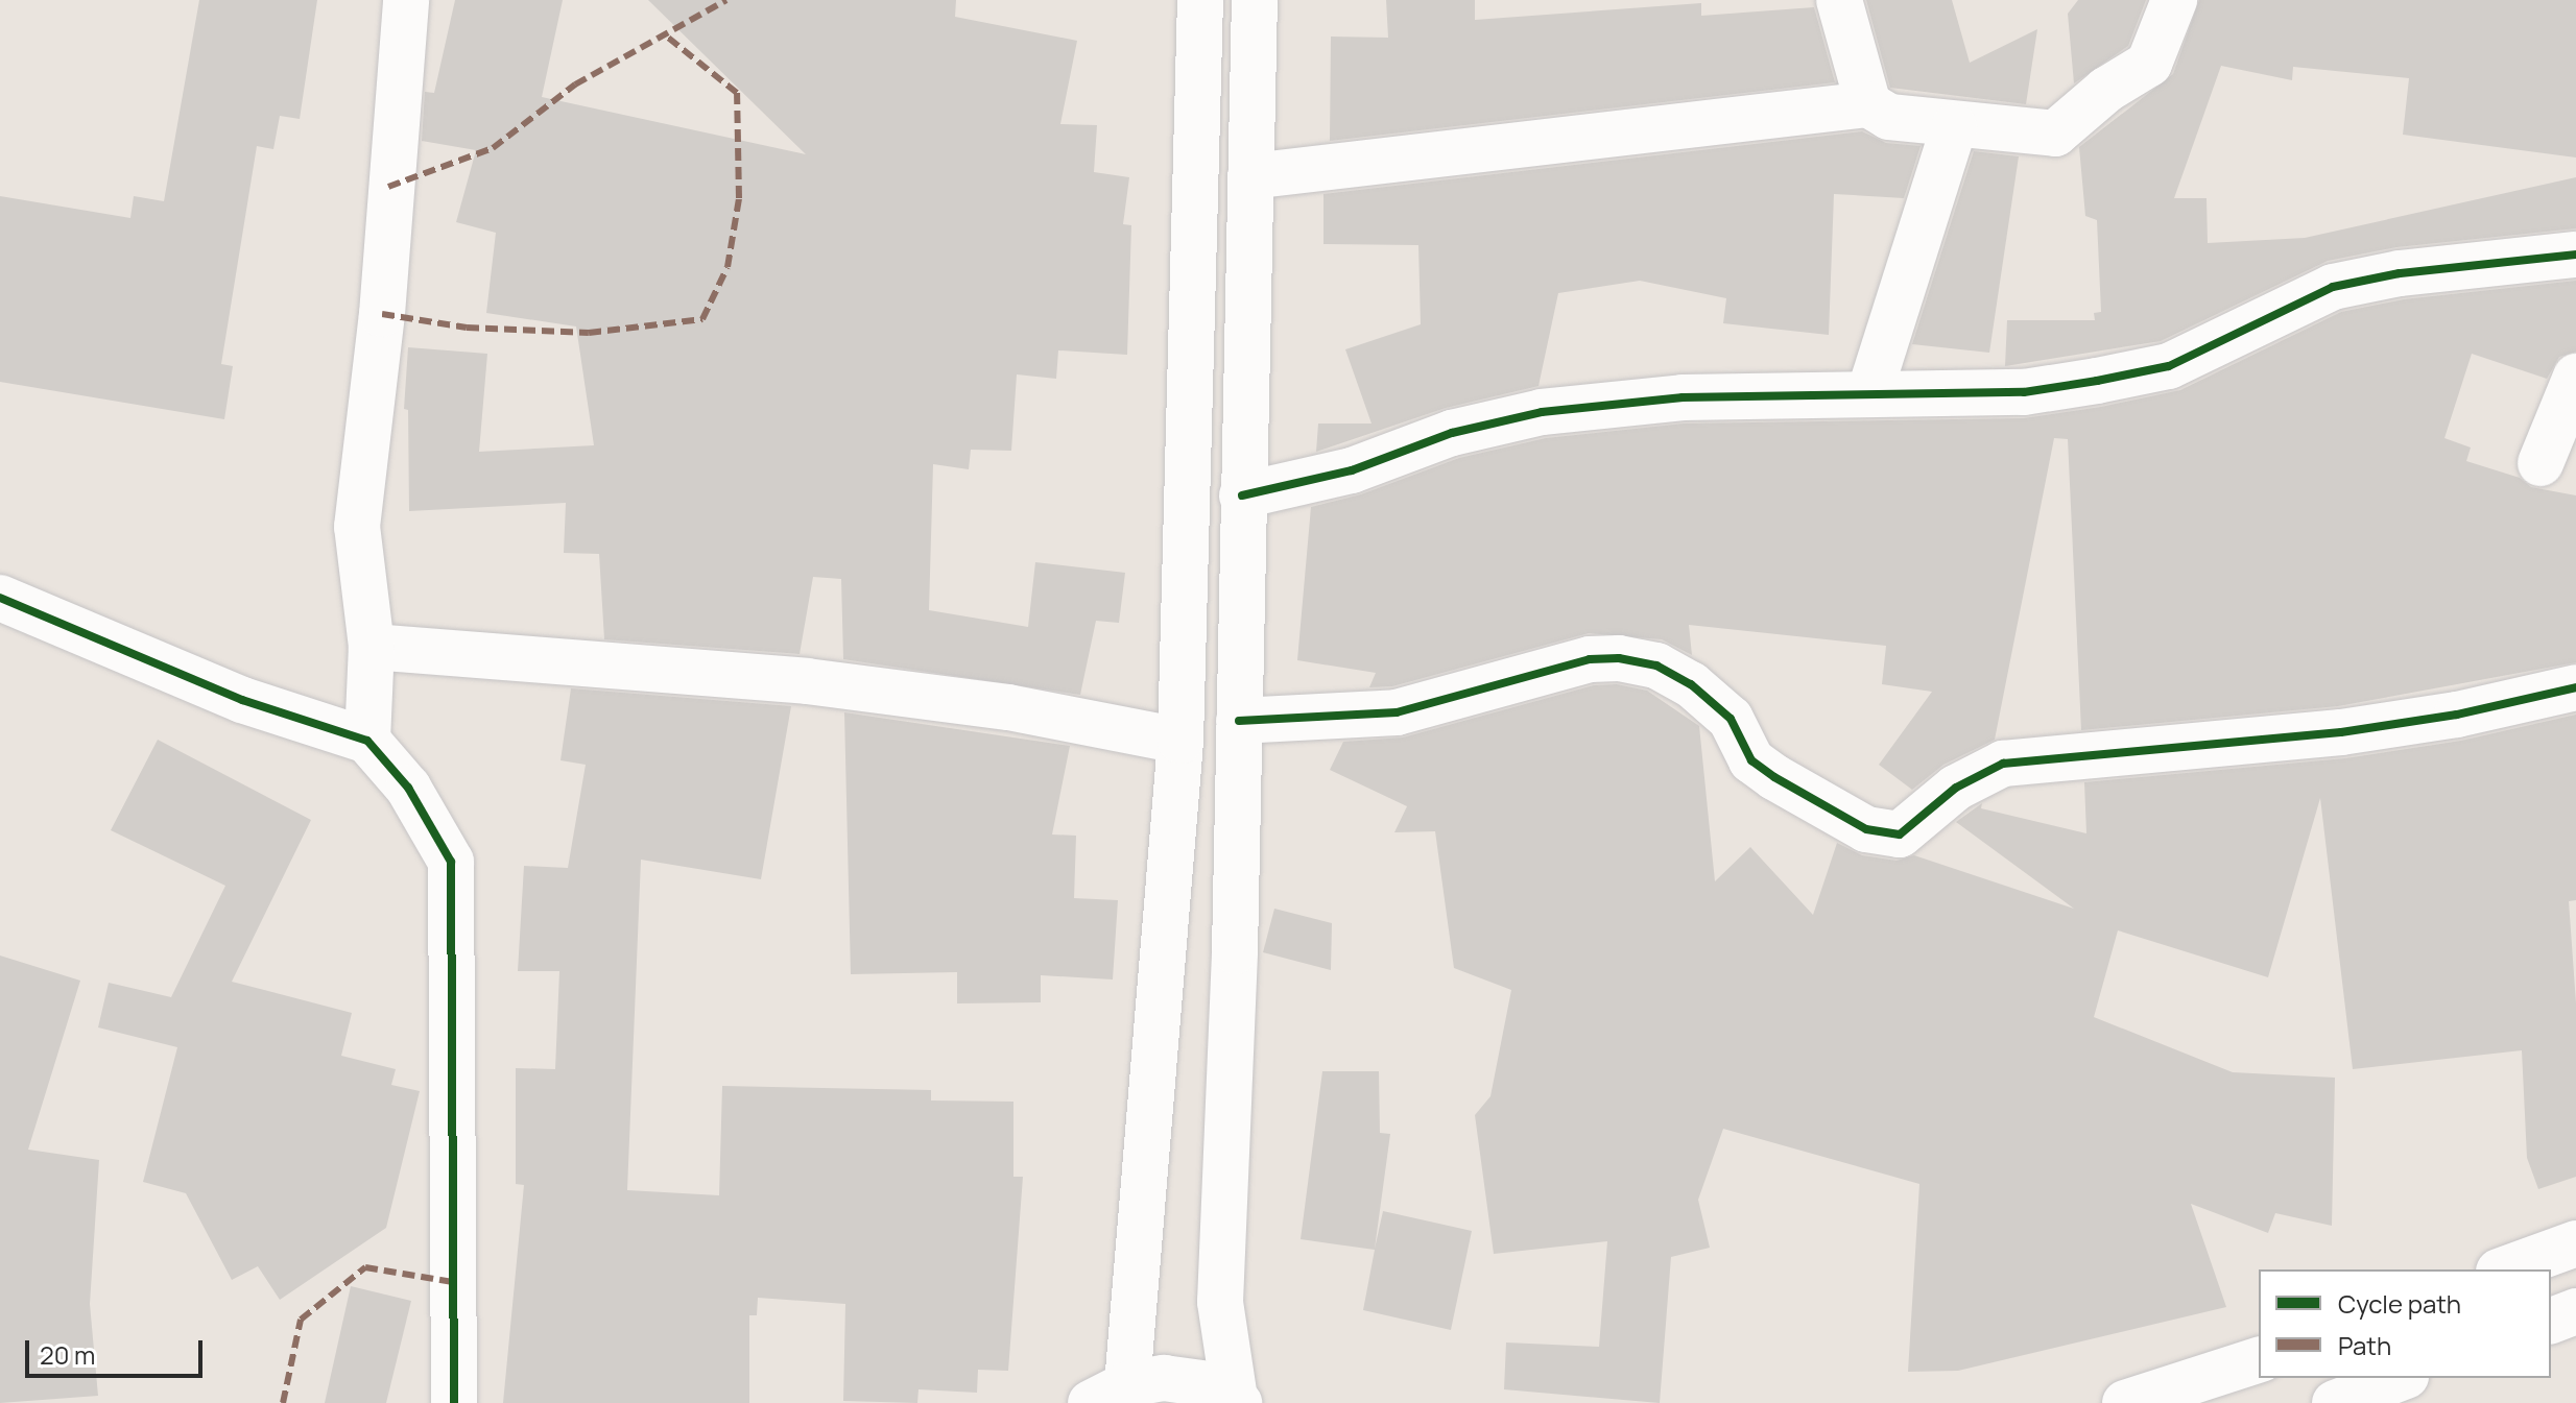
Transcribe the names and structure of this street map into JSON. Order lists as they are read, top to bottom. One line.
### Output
{"legend":["Cycle path","Path"],"scale_bar":"20 m"}
